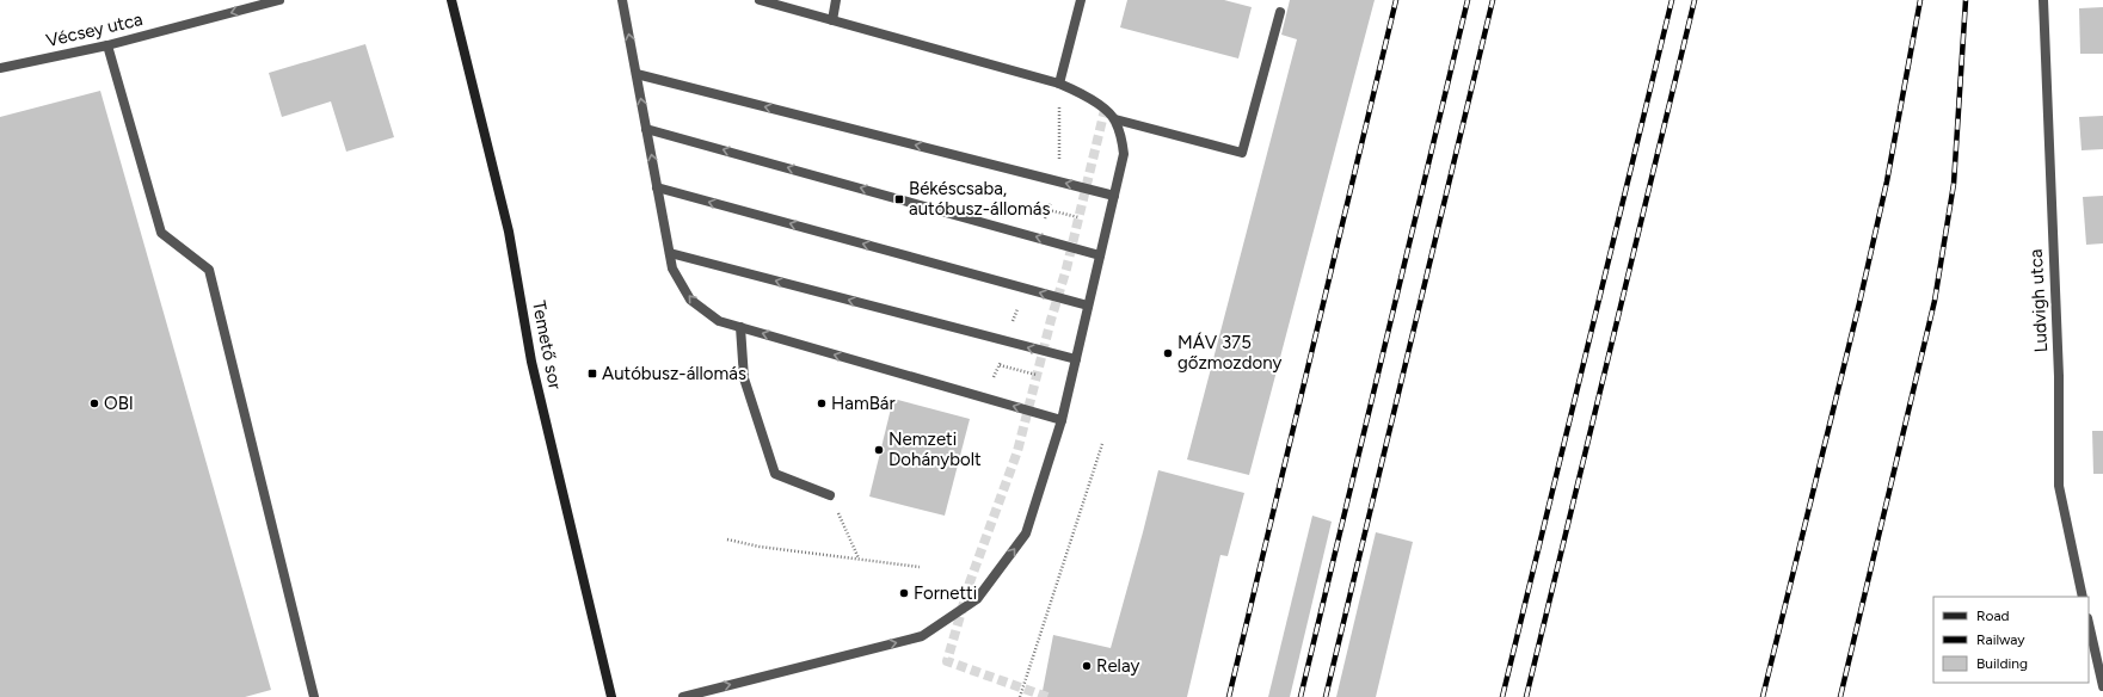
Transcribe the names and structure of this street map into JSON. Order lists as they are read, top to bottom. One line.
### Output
{"streets":{"street":["Vécsey utca","Ludvigh utca","Temető sor"]},"one_way":["Vécsey utca"],"places":{"transit":["Békéscsaba, autóbusz-állomás","Autóbusz-állomás"],"other":["MÁV 375 gőzmozdony","OBI","HamBár","Nemzeti Dohánybolt","Fornetti","Relay"]},"legend":["Road","Railway","Building"]}
